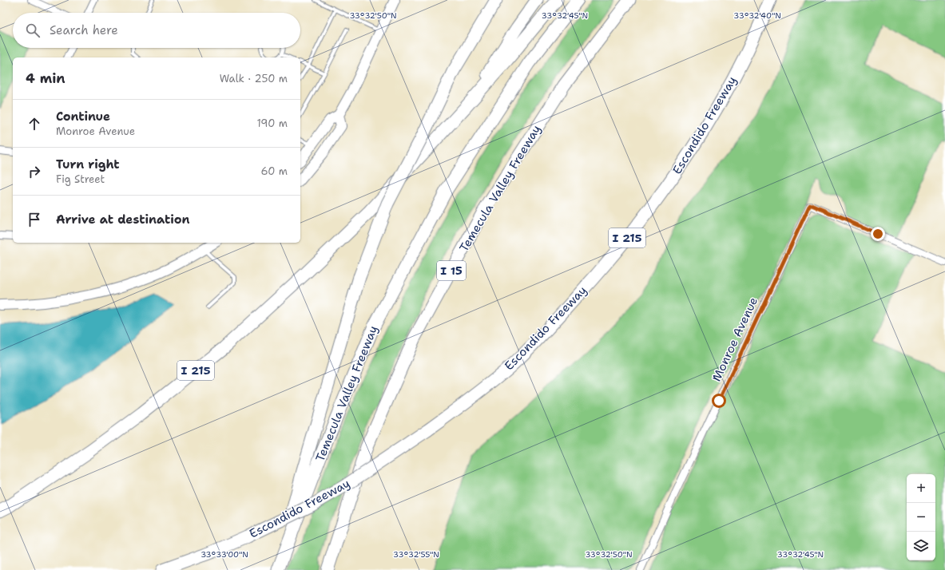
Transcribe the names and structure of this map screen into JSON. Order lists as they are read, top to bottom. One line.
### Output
{"streets":{"highway":["Escondido Freeway","Temecula Valley Freeway","I 215","I 15"],"street":["Monroe Avenue"]},"page":{"search":"Search here","heading":["4 min","Walk · 250 m"],"list":[["Continue","Monroe Avenue","190 m"],["Turn right","Fig Street","60 m"],"Arrive at destination"],"map_buttons":["+","−"]},"coordinates":["33°32'50\"N","33°32'45\"N","33°32'40\"N","33°33'00\"N","33°32'55\"N"]}
